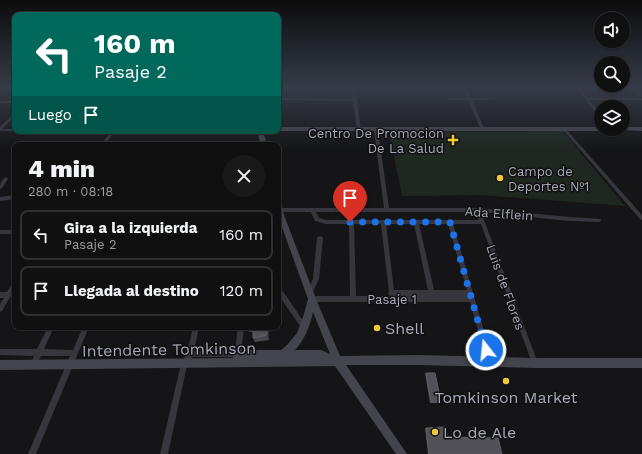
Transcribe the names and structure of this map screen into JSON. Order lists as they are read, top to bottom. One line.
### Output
{"streets":{"street":["Ada Elflein","Luis de Flores","Pasaje 1","Intendente Tomkinson"]},"crossings":[["Ada Elflein","Luis de Flores"],["Luis de Flores","Intendente Tomkinson"]],"places":{"health":["Centro De Promocion De La Salud"],"other":["Campo de Deportes Nº1","Shell","Tomkinson Market","Lo de Ale"]},"page":{"turn":["160 m","Pasaje 2"],"then":"Luego","heading":["4 min","280 m · 08:18"],"list":[{"name":"Gira a la izquierda","note":"Pasaje 2","value":"160 m"},{"name":"Llegada al destino","value":"120 m"}]}}
